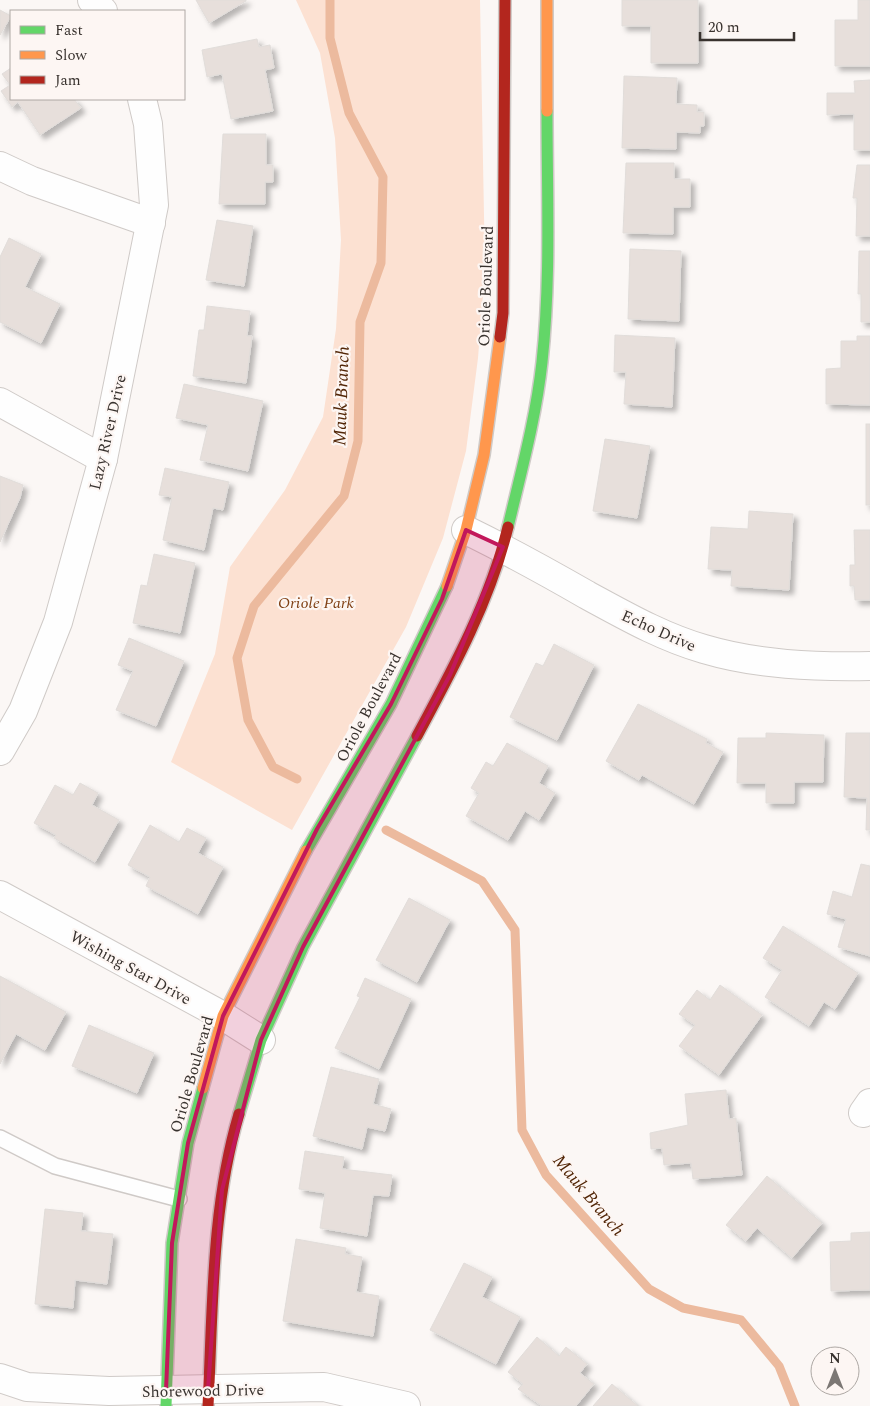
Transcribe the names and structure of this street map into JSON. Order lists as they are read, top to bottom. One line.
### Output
{"streets":{"street":["Oriole Boulevard","Lazy River Drive","Echo Drive","Wishing Star Drive","Shorewood Drive"]},"crossings":[["Oriole Boulevard","Echo Drive"],["Oriole Boulevard","Wishing Star Drive"],["Oriole Boulevard","Shorewood Drive"]],"water":["Mauk Branch"],"parks":["Oriole Park"],"legend":["Fast","Slow","Jam"],"scale_bar":"20 m","north":"top"}
